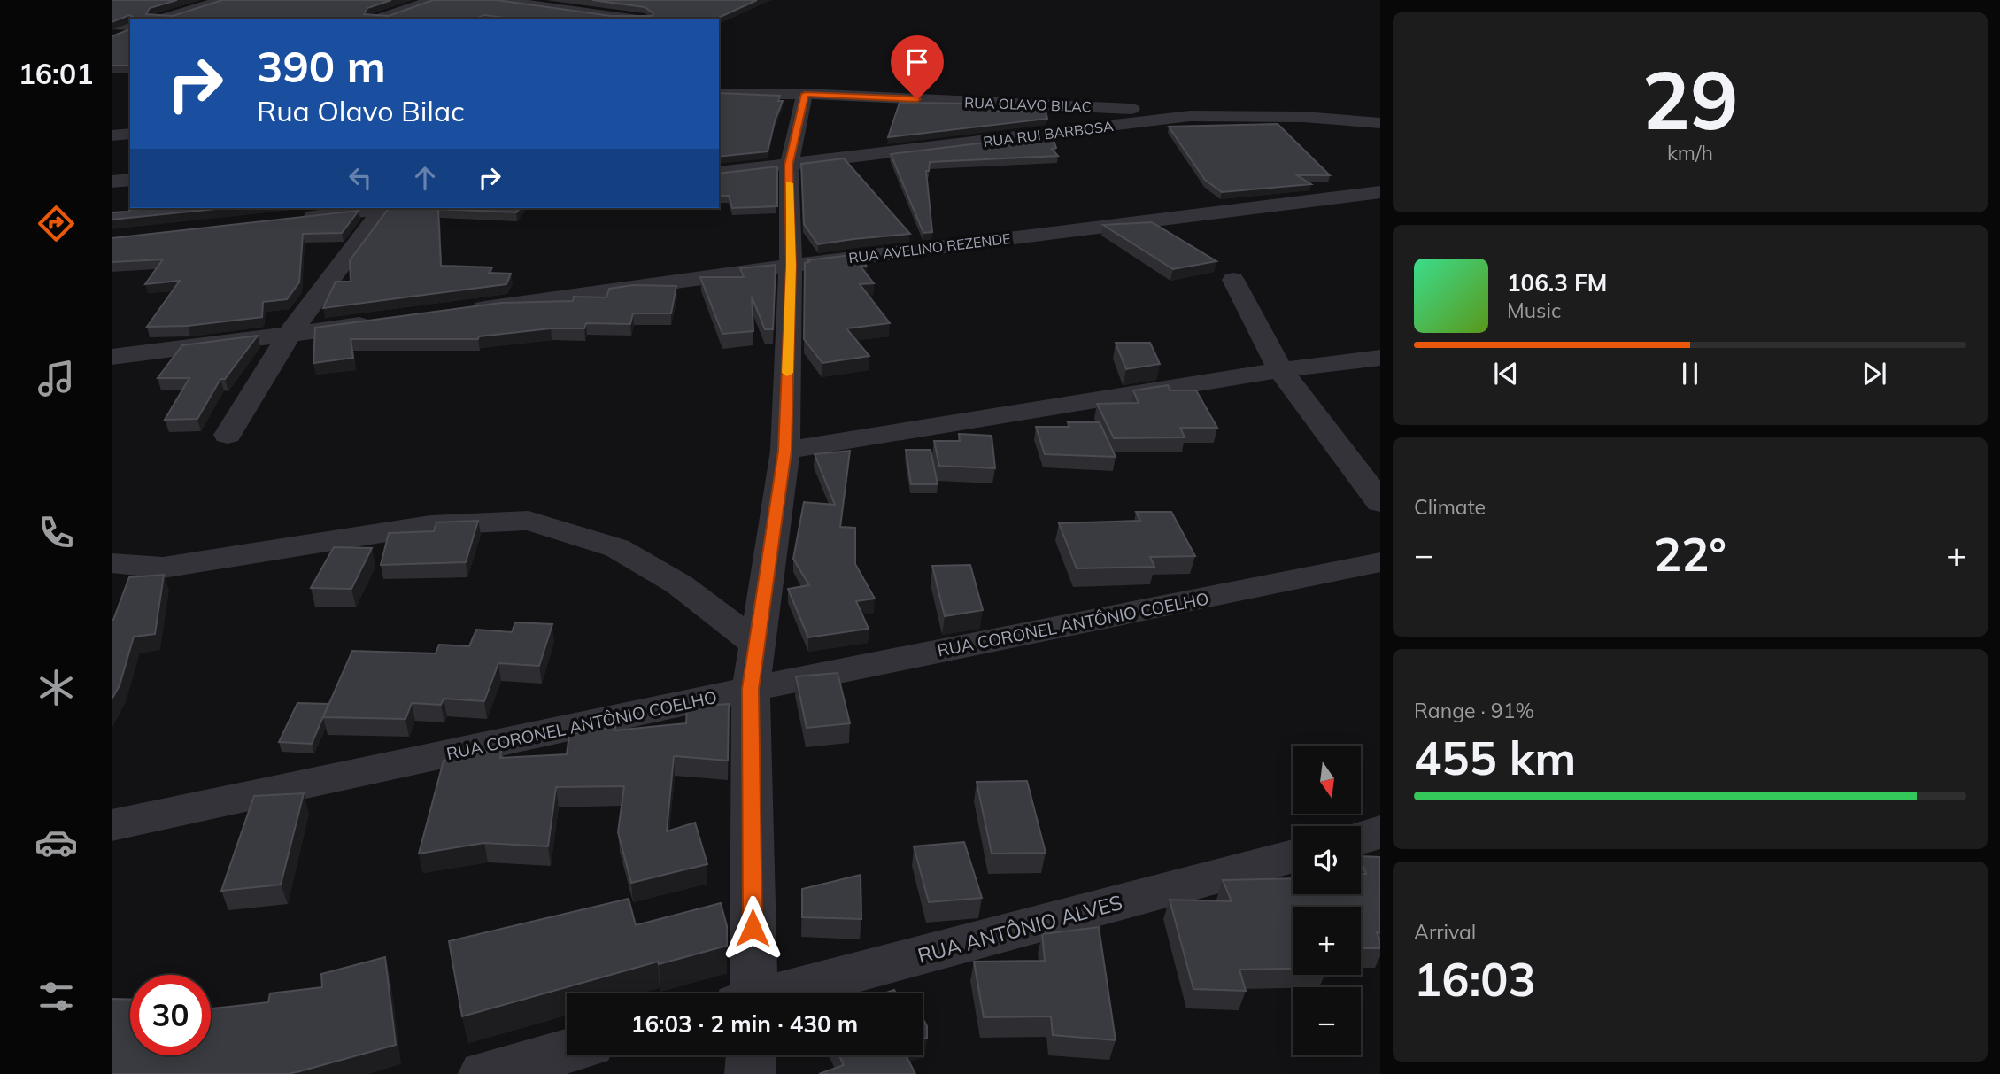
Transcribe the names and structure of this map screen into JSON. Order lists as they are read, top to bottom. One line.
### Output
{"streets":{"street":["RUA OLAVO BILAC","RUA RUI BARBOSA","RUA AVELINO REZENDE","RUA CORONEL ANTÔNIO COELHO","RUA ANTÔNIO ALVES"]},"crossings":[["RUA OLAVO BILAC","RUA RUI BARBOSA"]],"north":"bottom","page":{"tabs":"16:01","tile":[["29","km/h"],"Climate",["Range · 91%","455 km"],["Arrival","16:03"]],"turn":["390 m","Rua Olavo Bilac"],"song":["106.3 FM","Music"],"heat":["−","22°","+"],"map_buttons":["+","−"],"limit":"30","trip":"16:03 · 2 min · 430 m"}}
